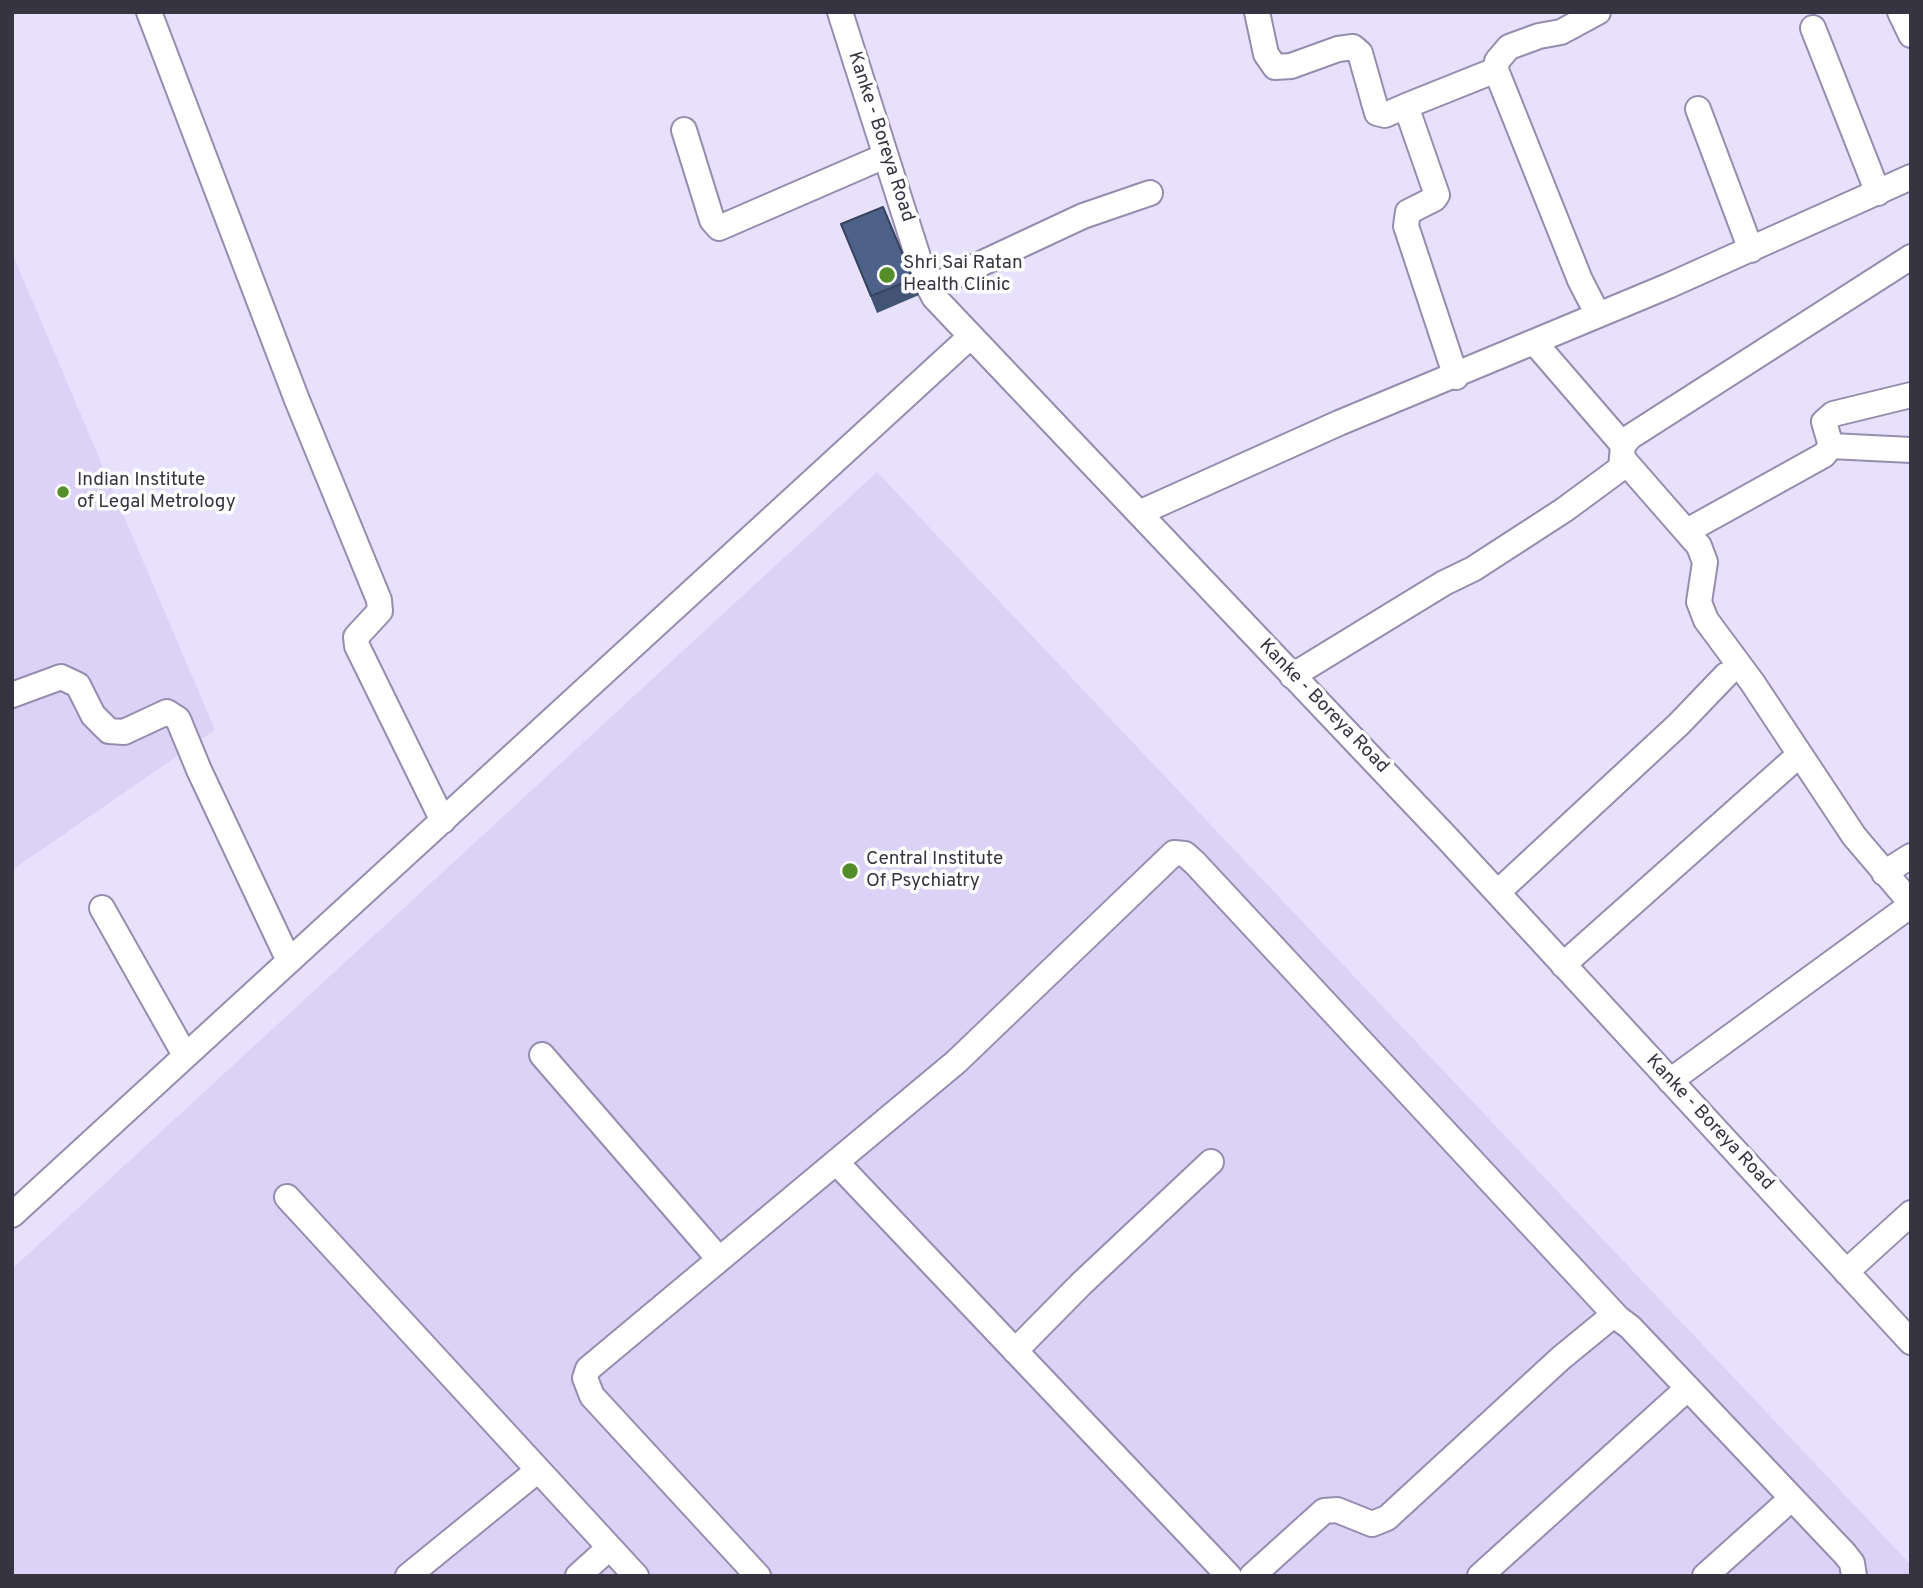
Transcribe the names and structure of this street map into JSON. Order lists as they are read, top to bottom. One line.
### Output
{"streets":{"street":["Kanke - Boreya Road"]},"places":["Shri Sai Ratan Health Clinic","Indian Institute of Legal Metrology","Central Institute Of Psychiatry"]}
